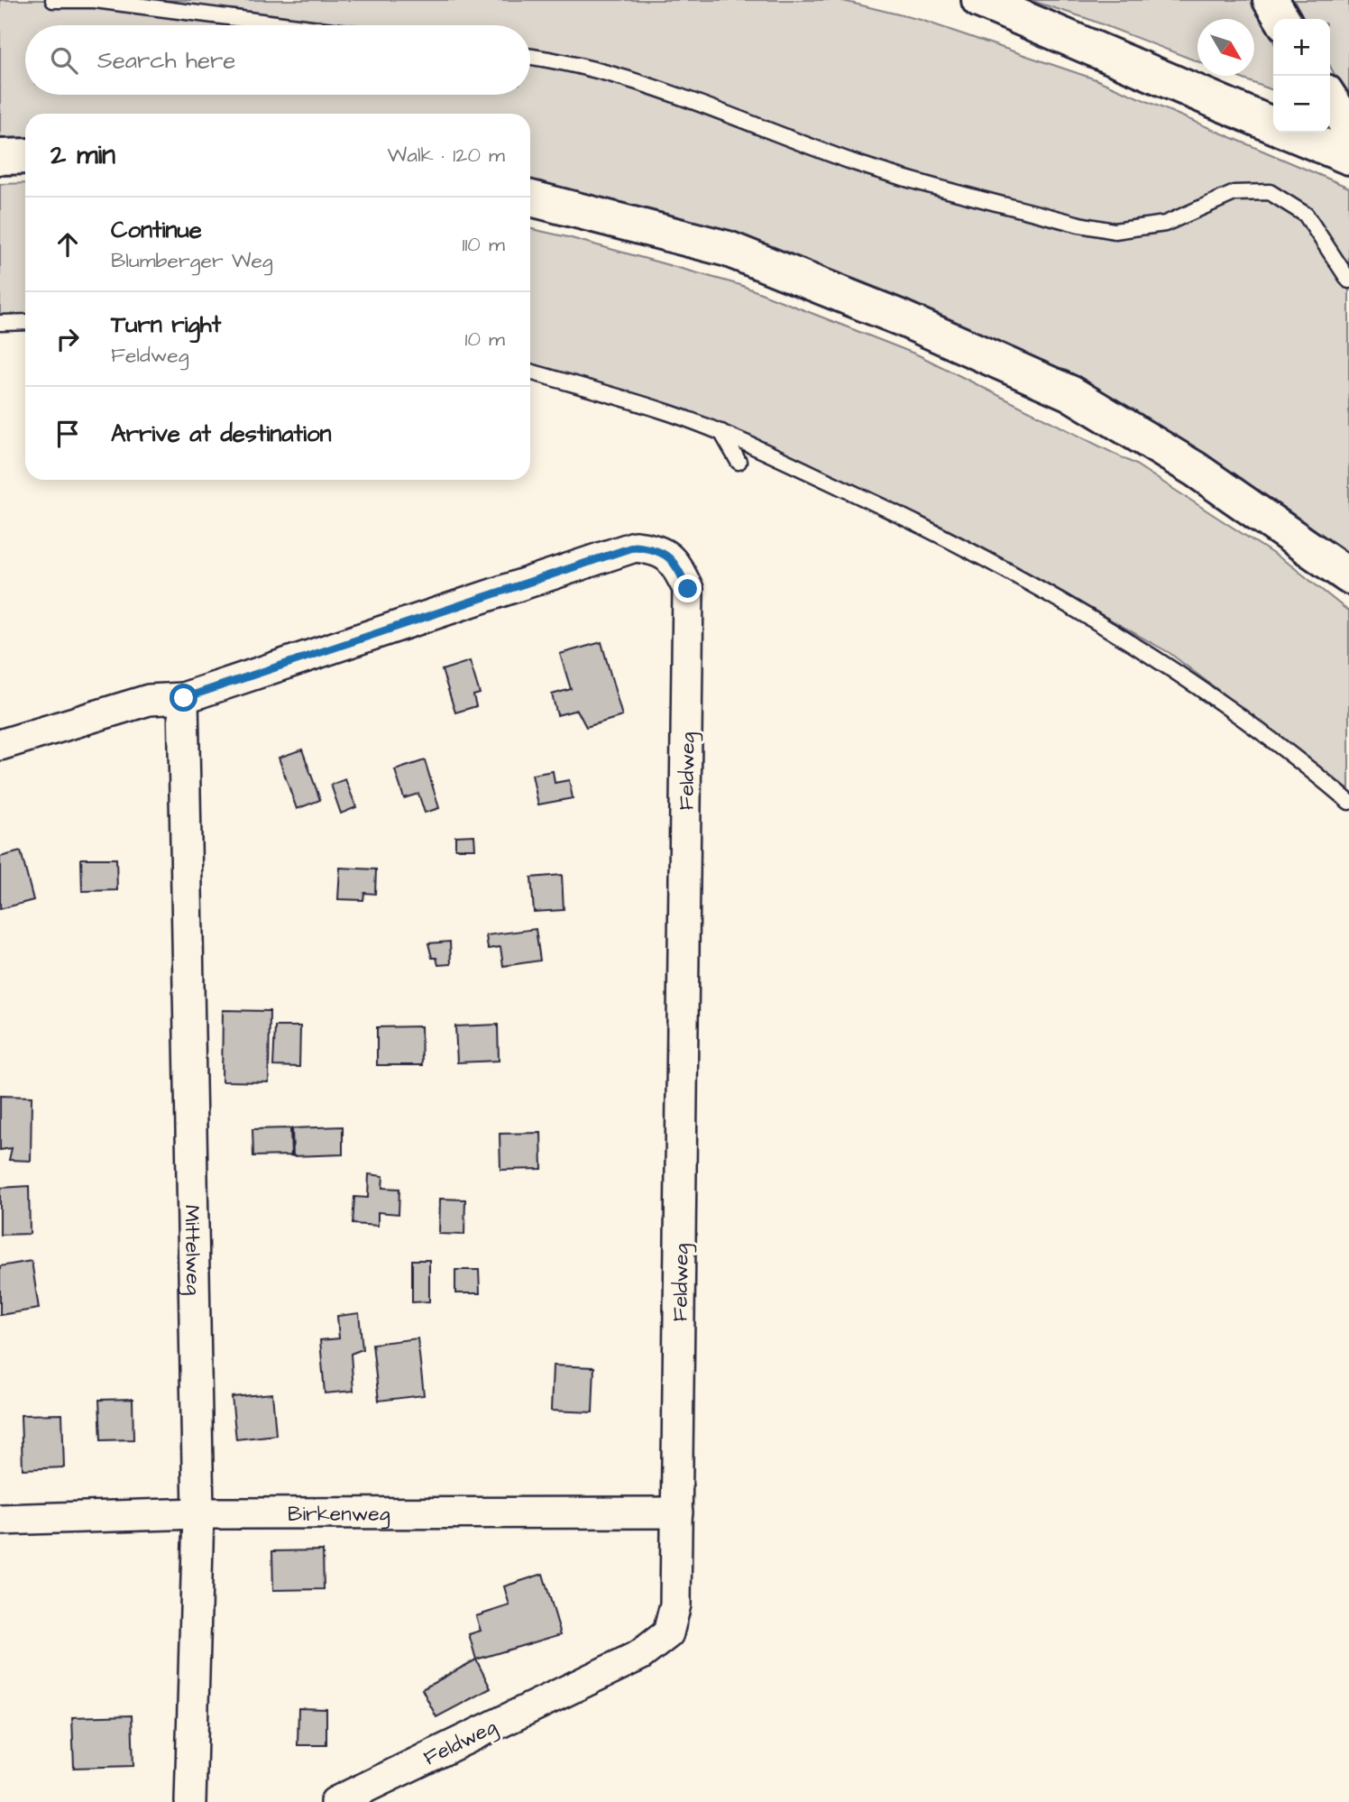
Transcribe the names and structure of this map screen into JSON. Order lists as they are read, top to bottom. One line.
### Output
{"streets":{"street":["Feldweg","Mittelweg","Birkenweg"]},"crossings":[["Feldweg","Mittelweg"],["Feldweg","Birkenweg"],["Mittelweg","Birkenweg"]],"north":"bottom right","page":{"map_buttons":["+","−"],"search":"Search here","heading":["2 min","Walk · 120 m"],"list":[["Continue","Blumberger Weg","110 m"],["Turn right","Feldweg","10 m"],"Arrive at destination"]}}
